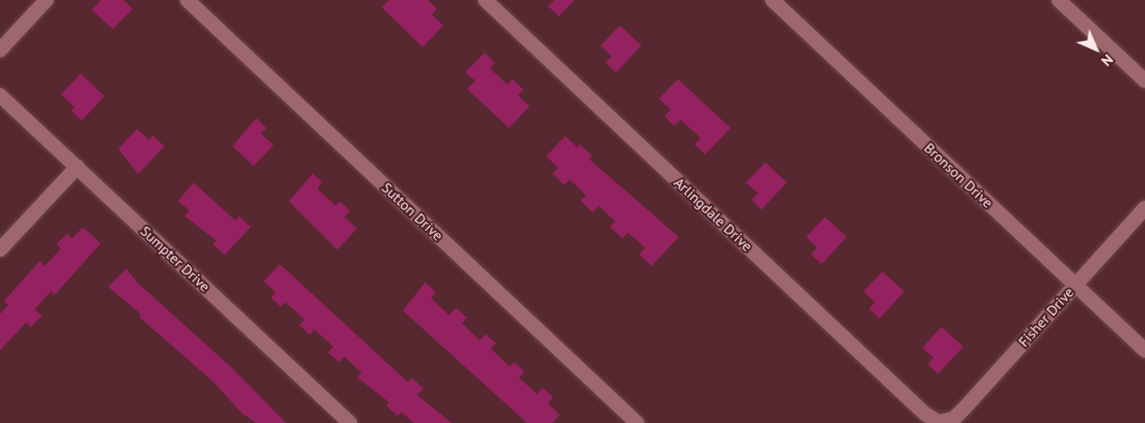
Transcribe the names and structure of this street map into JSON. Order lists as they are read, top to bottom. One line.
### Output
{"streets":{"street":["Bronson Drive","Sutton Drive","Arlingdale Drive","Sumpter Drive","Fisher Drive"]},"crossings":[["Bronson Drive","Fisher Drive"],["Arlingdale Drive","Fisher Drive"]],"north":"bottom right"}
